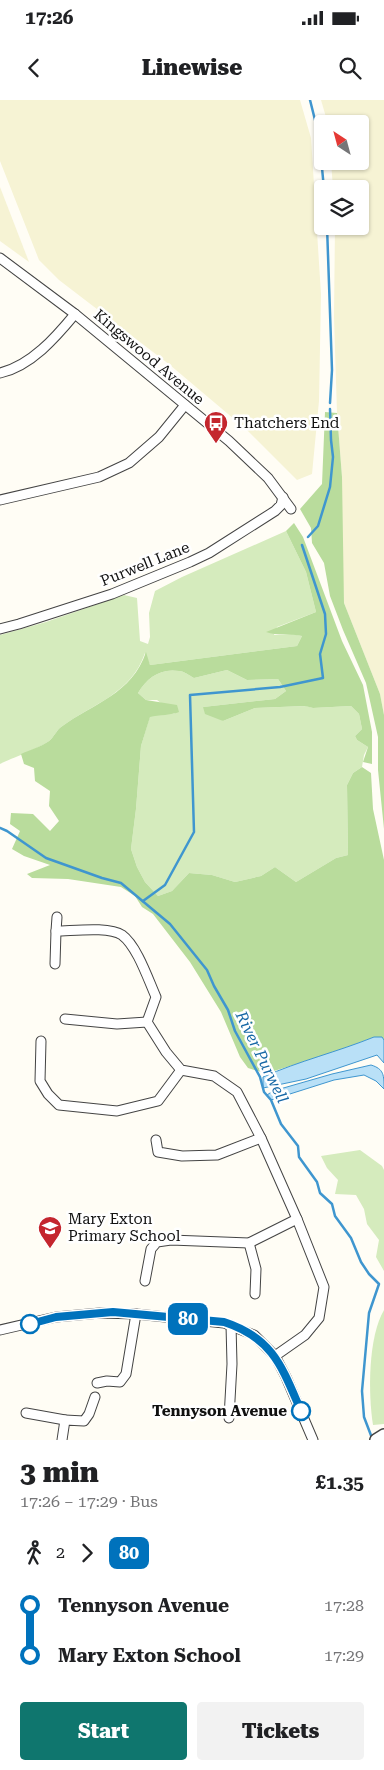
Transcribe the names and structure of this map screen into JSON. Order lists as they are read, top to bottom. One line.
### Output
{"streets":{"street":["Kingswood Avenue","Purwell Lane"]},"crossings":[["Kingswood Avenue","Purwell Lane"]],"water":["River Purwell"],"places":{"bus stop":["Thatchers End"],"school or university":["Mary Exton Primary School"],"other":["Tennyson Avenue"]},"lines":["bus line 80"],"north":"top left","page":{"status":"17:26","header":"Linewise","on_map":"80","heading":["3 min","17:26 – 17:29 · Bus","£1.35"],"legs":["2","80"],"list":[{"name":"Tennyson Avenue","value":"17:28"},{"name":"Mary Exton School","value":"17:29"}],"buttons":["Start","Tickets"]}}
